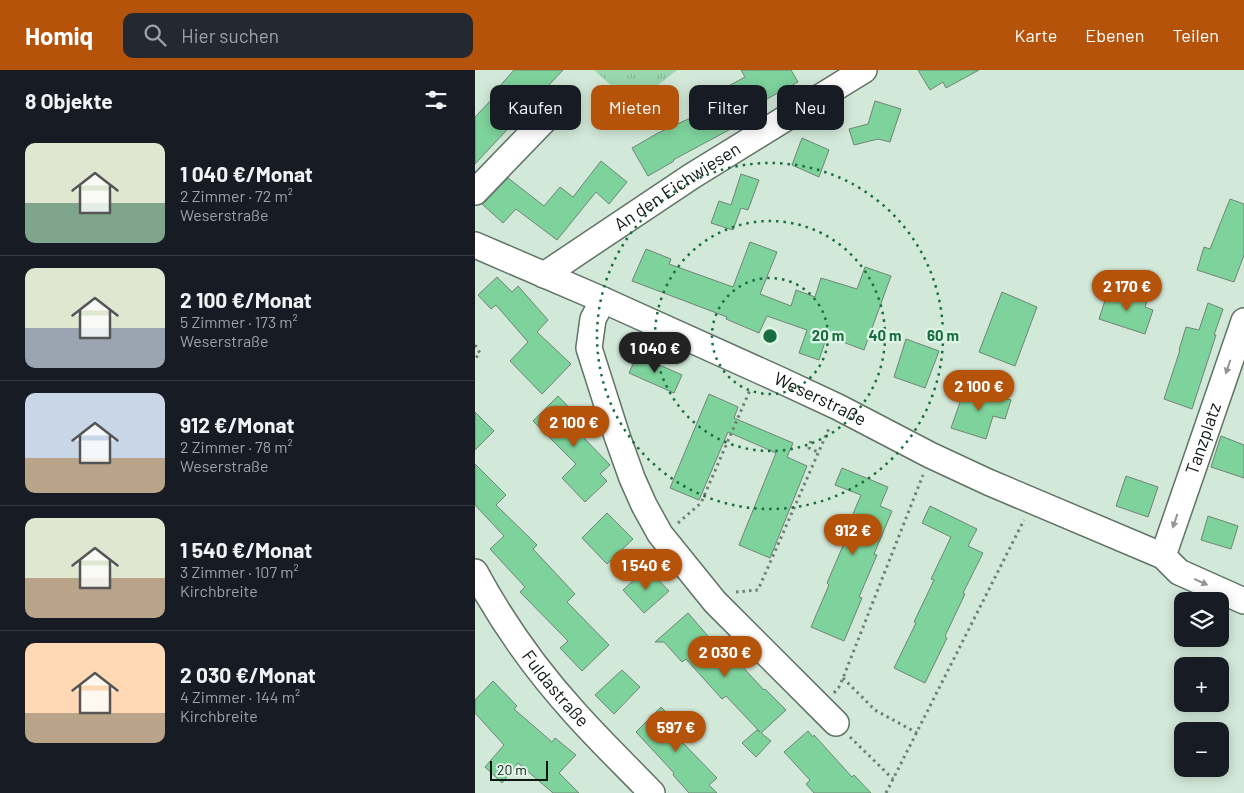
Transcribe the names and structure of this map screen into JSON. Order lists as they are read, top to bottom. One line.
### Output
{"streets":{"street":["An den Eichwiesen","Weserstraße","Tanzplatz","Fuldastraße"]},"crossings":[["An den Eichwiesen","Weserstraße"],["Weserstraße","Tanzplatz"]],"one_way":["Tanzplatz"],"scale_bar":"20 m","page":{"header":"Homiq","search":"Hier suchen","nav":["Karte","Ebenen","Teilen"],"heading":"8 Objekte","chip":["Kaufen","Mieten","Filter","Neu"],"list":[{"name":"1 040 €/Monat","note":"2 Zimmer · 72 m² · Weserstraße"},{"name":"2 100 €/Monat","note":"5 Zimmer · 173 m² · Weserstraße"},{"name":"912 €/Monat","note":"2 Zimmer · 78 m² · Weserstraße"},{"name":"1 540 €/Monat","note":"3 Zimmer · 107 m² · Kirchbreite"},{"name":"2 030 €/Monat","note":"4 Zimmer · 144 m² · Kirchbreite"}],"price":["2 170 €","1 040 €","2 100 €","2 100 €","912 €","1 540 €","2 030 €","597 €"],"map_buttons":["+","−"],"scale":"20 m"},"rings":["20 m","40 m","60 m"]}
